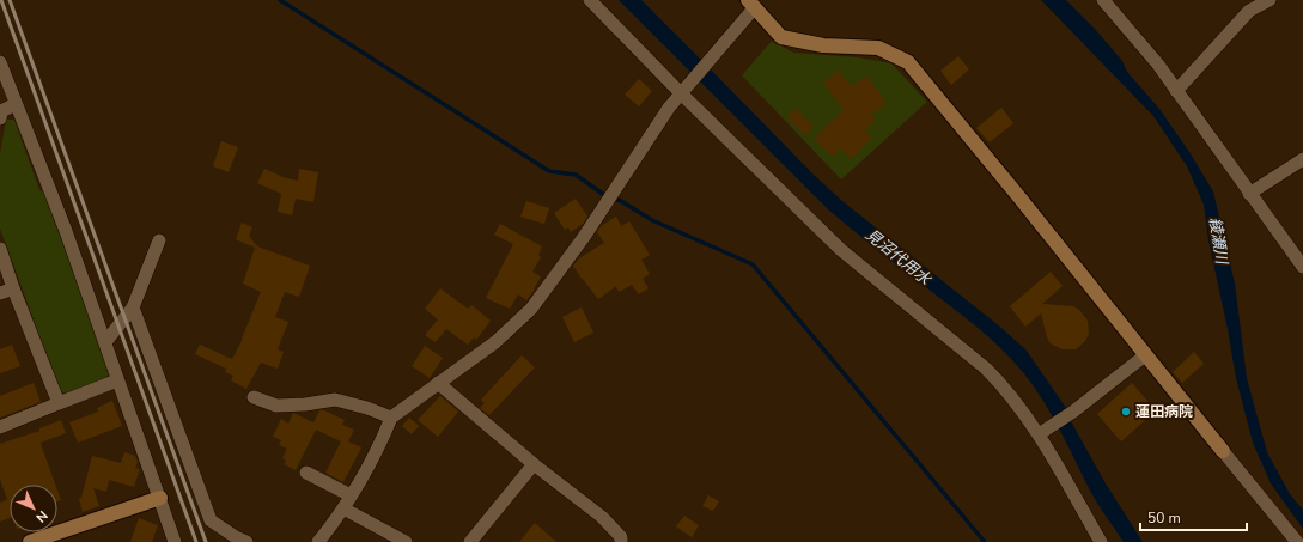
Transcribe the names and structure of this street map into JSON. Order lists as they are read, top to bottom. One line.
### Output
{"water":["綾瀬川","見沼代用水"],"places":["蓮田病院"],"scale_bar":"50 m","north":"bottom right"}
